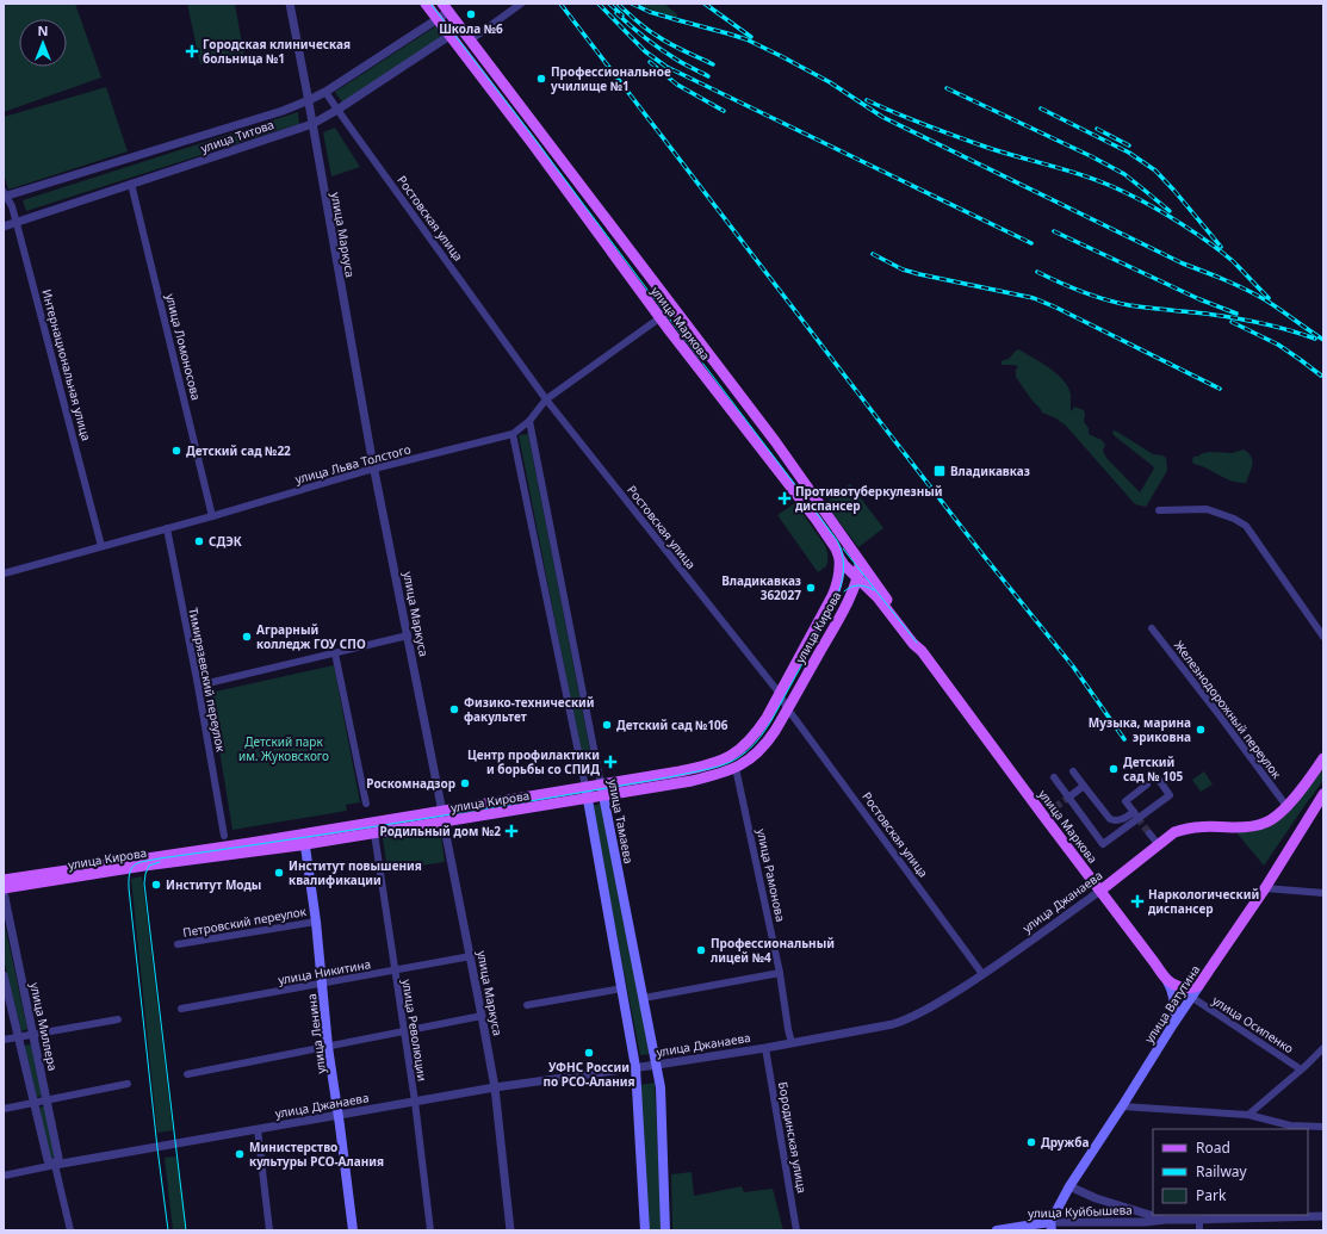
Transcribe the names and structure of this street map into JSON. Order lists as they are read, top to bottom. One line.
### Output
{"streets":{"main road":["улица Маркова","улица Кирова","улица Тамаева","улица Джанаева","улица Ватутина","улица Ленина","улица Куйбышева"],"street":["улица Титова","Ростовская улица","улица Маркуса","улица Ломоносова","Интернациональная улица","улица Льва Толстого","Тимирязевский переулок","Железнодорожный переулок","улица Рамонова","Петровский переулок","улица Никитина","улица Осипенко","улица Миллера","улица Революции","Бородинская улица"]},"crossings":[["улица Титова","Ростовская улица"],["улица Титова","улица Маркуса"],["улица Титова","улица Маркова"],["улица Титова","улица Ломоносова"],["улица Титова","Интернациональная улица"],["Ростовская улица","улица Льва Толстого"],["Ростовская улица","улица Кирова"],["Ростовская улица","улица Джанаева"],["улица Маркуса","улица Льва Толстого"],["улица Маркуса","улица Кирова"],["улица Маркуса","улица Джанаева"],["улица Маркуса","улица Никитина"],["улица Маркова","улица Льва Толстого"],["улица Маркова","улица Кирова"],["улица Маркова","улица Джанаева"],["улица Маркова","улица Ватутина"],["улица Ломоносова","улица Льва Толстого"],["Интернациональная улица","улица Льва Толстого"],["улица Льва Толстого","Тимирязевский переулок"],["улица Льва Толстого","улица Тамаева"],["улица Кирова","улица Тамаева"],["улица Кирова","улица Рамонова"],["улица Кирова","улица Миллера"],["улица Кирова","улица Революции"],["улица Кирова","улица Ленина"],["Железнодорожный переулок","улица Джанаева"],["улица Тамаева","улица Джанаева"],["улица Рамонова","улица Джанаева"],["улица Джанаева","улица Миллера"],["улица Джанаева","улица Революции"],["улица Джанаева","улица Ленина"],["улица Джанаева","Бородинская улица"],["Петровский переулок","улица Ленина"],["улица Никитина","улица Революции"],["улица Никитина","улица Ленина"],["улица Ватутина","улица Осипенко"],["улица Ватутина","улица Куйбышева"]],"parks":["Детский парк им. Жуковского"],"places":{"other":["Школа №6","Профессиональное училище №1","Детский сад №22","СДЭК","Владикавказ 362027","Аграрный колледж ГОУ СПО","Физико-технический факультет","Детский сад №106","Музыка, марина эриковна","Детский сад № 105","Роскомнадзор","Институт повышения квалификации","Институт Моды","Профессиональный лицей №4","УФНС России по РСО-Алания","Дружба","Министерство культуры РСО-Алания"],"health":["Городская клиническая больница №1","Противотуберкулезный диспансер","Центр профилактики и борьбы со СПИД","Родильный дом №2","Наркологический диспансер"],"transit":["Владикавказ"]},"legend":["Road","Railway","Park"],"north":"top"}
